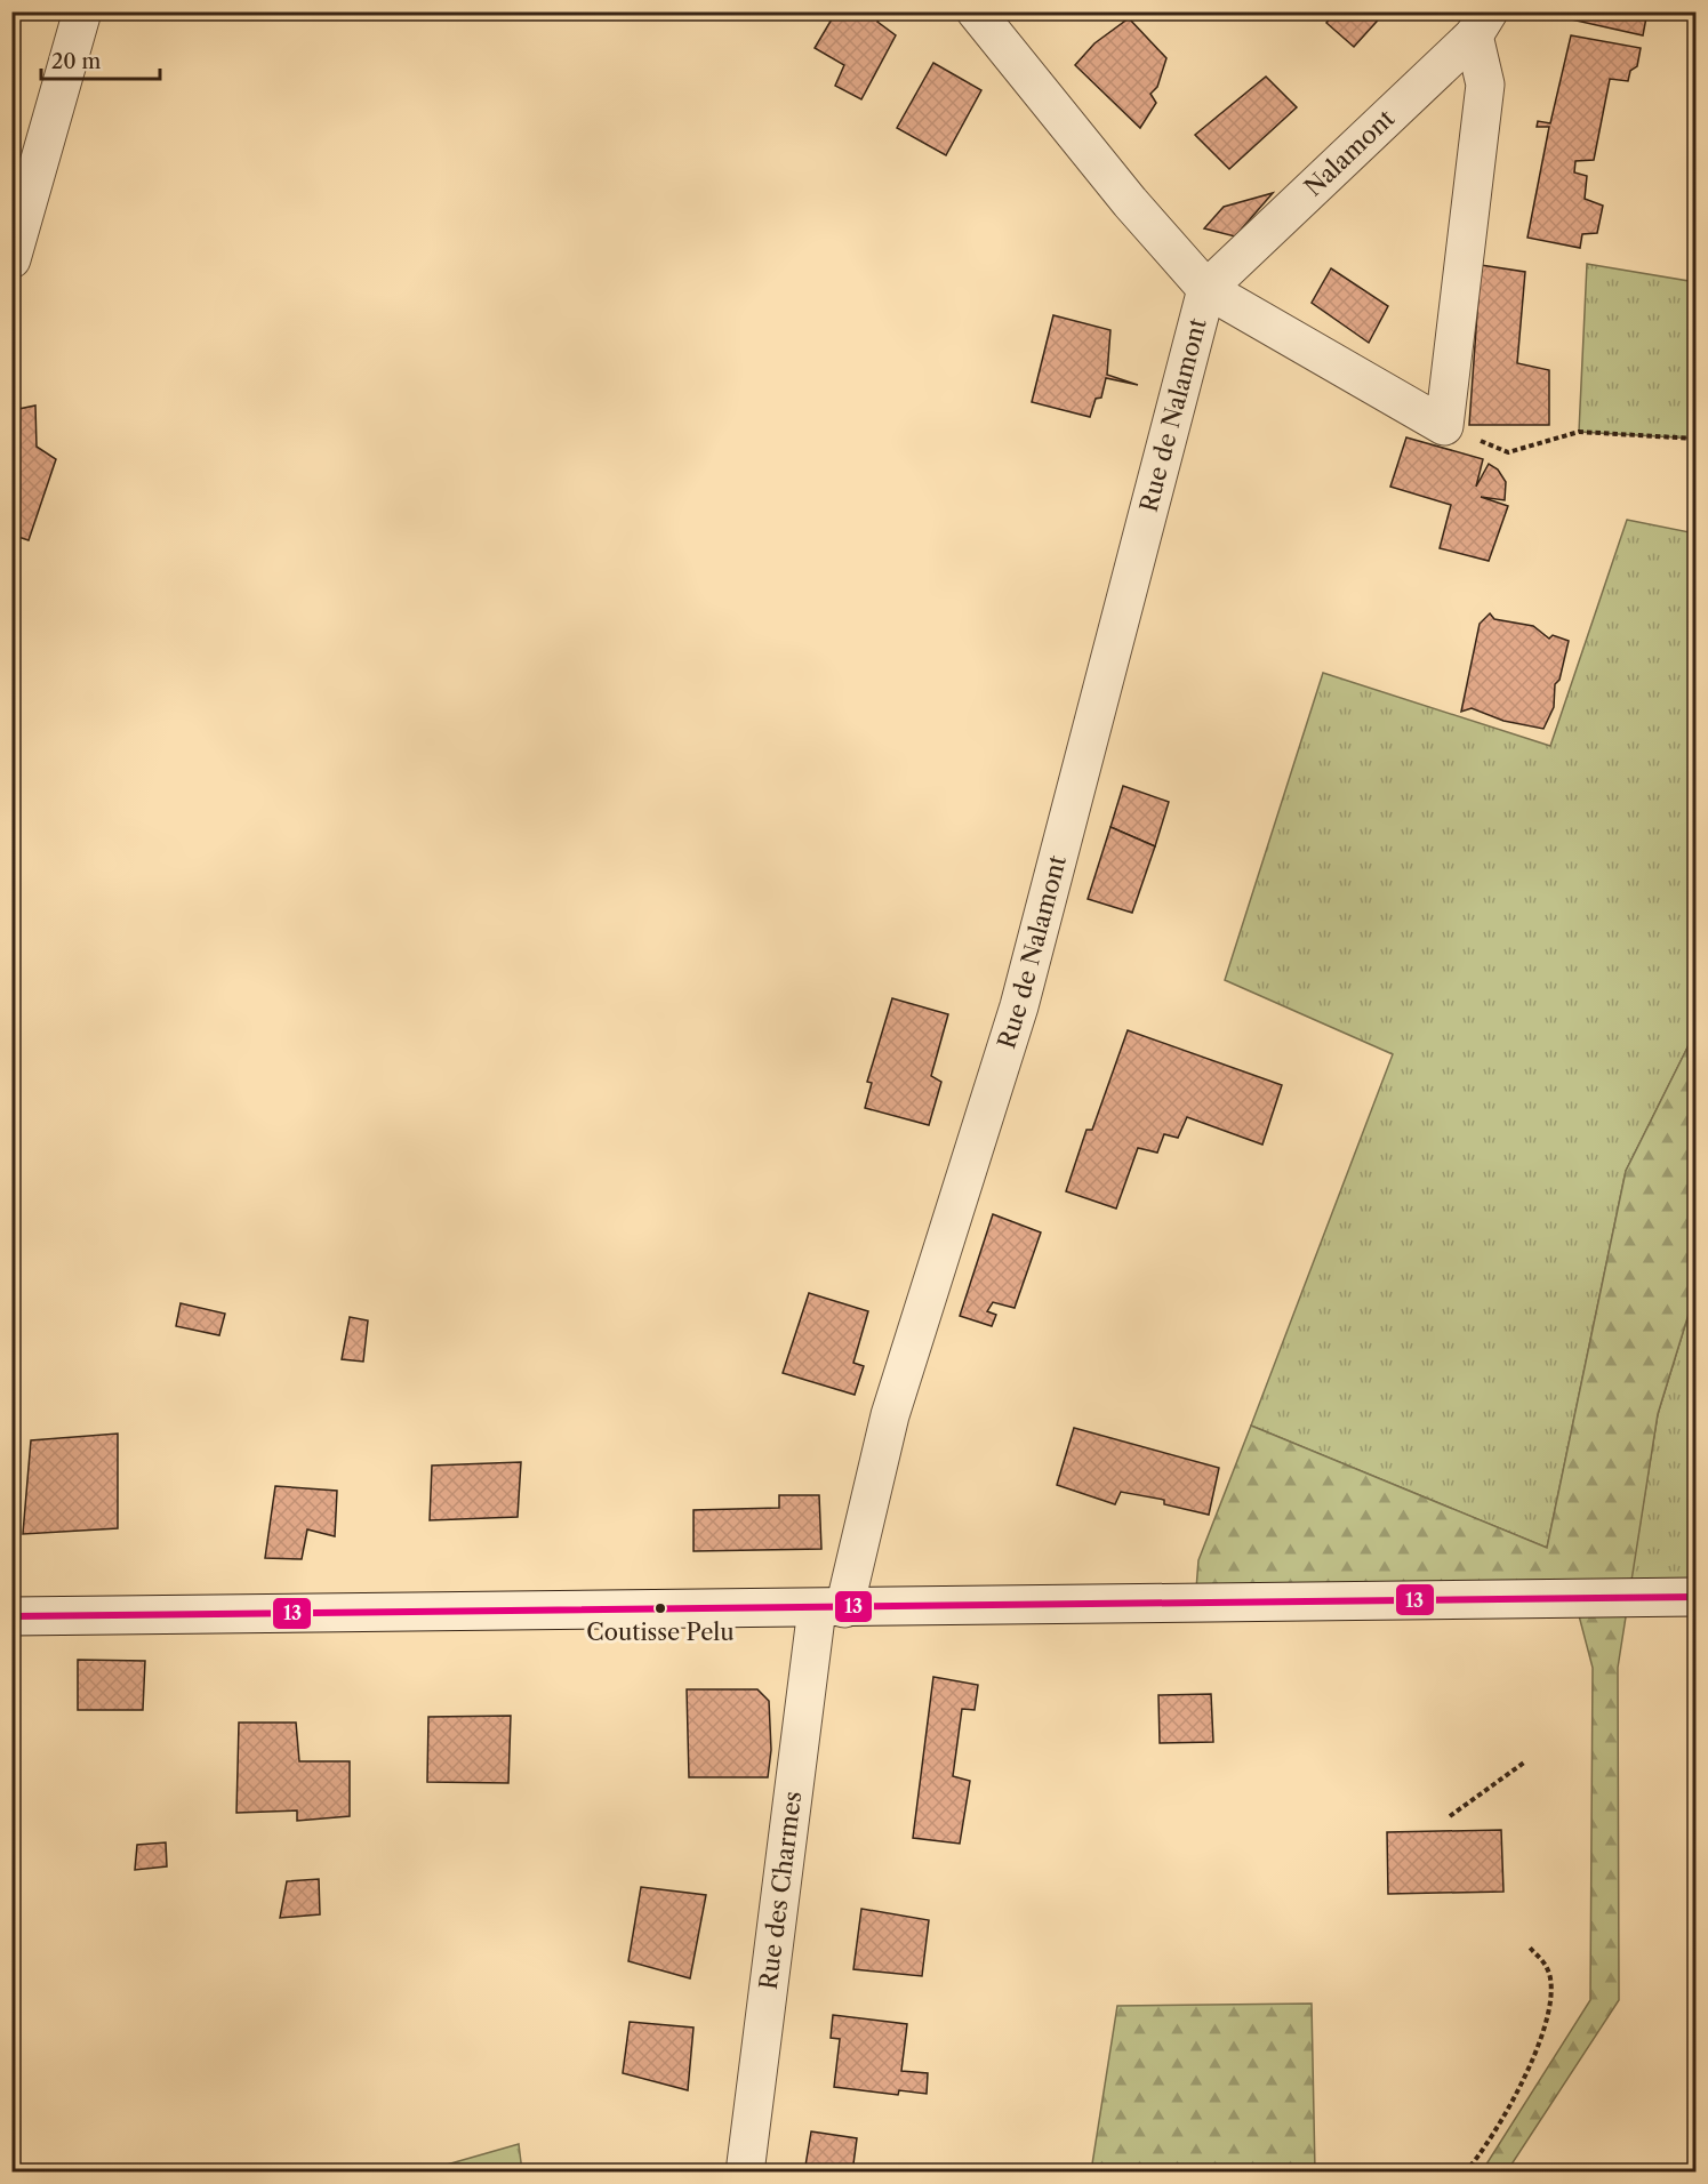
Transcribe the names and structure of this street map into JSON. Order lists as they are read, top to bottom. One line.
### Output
{"streets":{"street":["Nalamont","Rue de Nalamont","Rue des Charmes"]},"crossings":[["Nalamont","Rue de Nalamont"],["Rue de Nalamont","Rue des Charmes"]],"places":["Coutisse Pelu"],"lines":["transit line 13"],"scale_bar":"20 m"}
